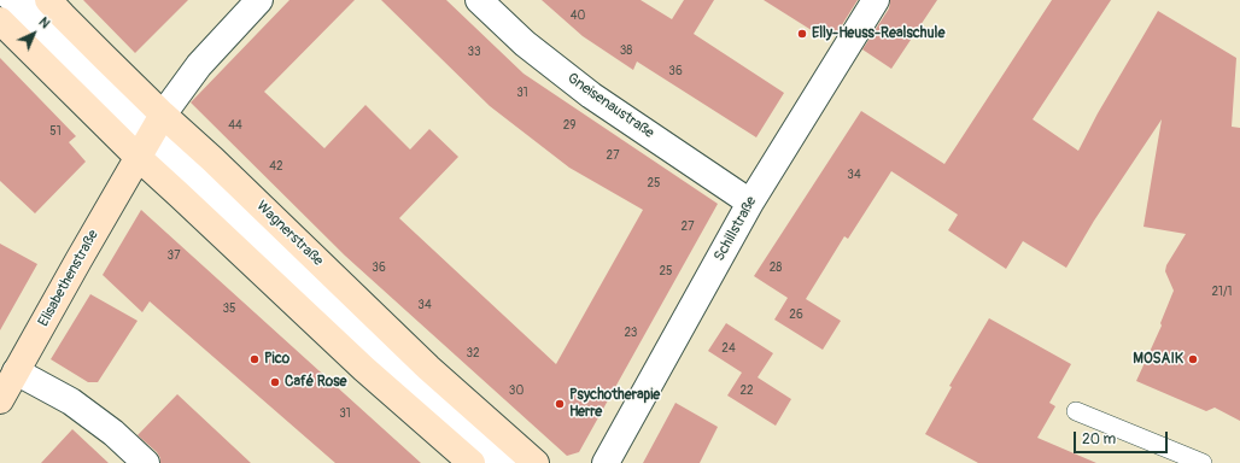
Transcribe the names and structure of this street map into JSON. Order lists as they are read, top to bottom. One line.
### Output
{"streets":{"street":["Gneisenaustraße","Schillstraße","Wagnerstraße","Elisabethenstraße"]},"crossings":[["Gneisenaustraße","Schillstraße"],["Wagnerstraße","Elisabethenstraße"]],"places":["Elly-Heuss-Realschule","Pico","MOSAIK","Café Rose","Psychotherapie Herre"],"house_numbers":["40","38","33","36","31","44","29","51","27","42","34","25","27","37","36","28","25","21/1","34","35","26","23","24","32","30","22","31"],"scale_bar":"20 m","north":"top right"}
